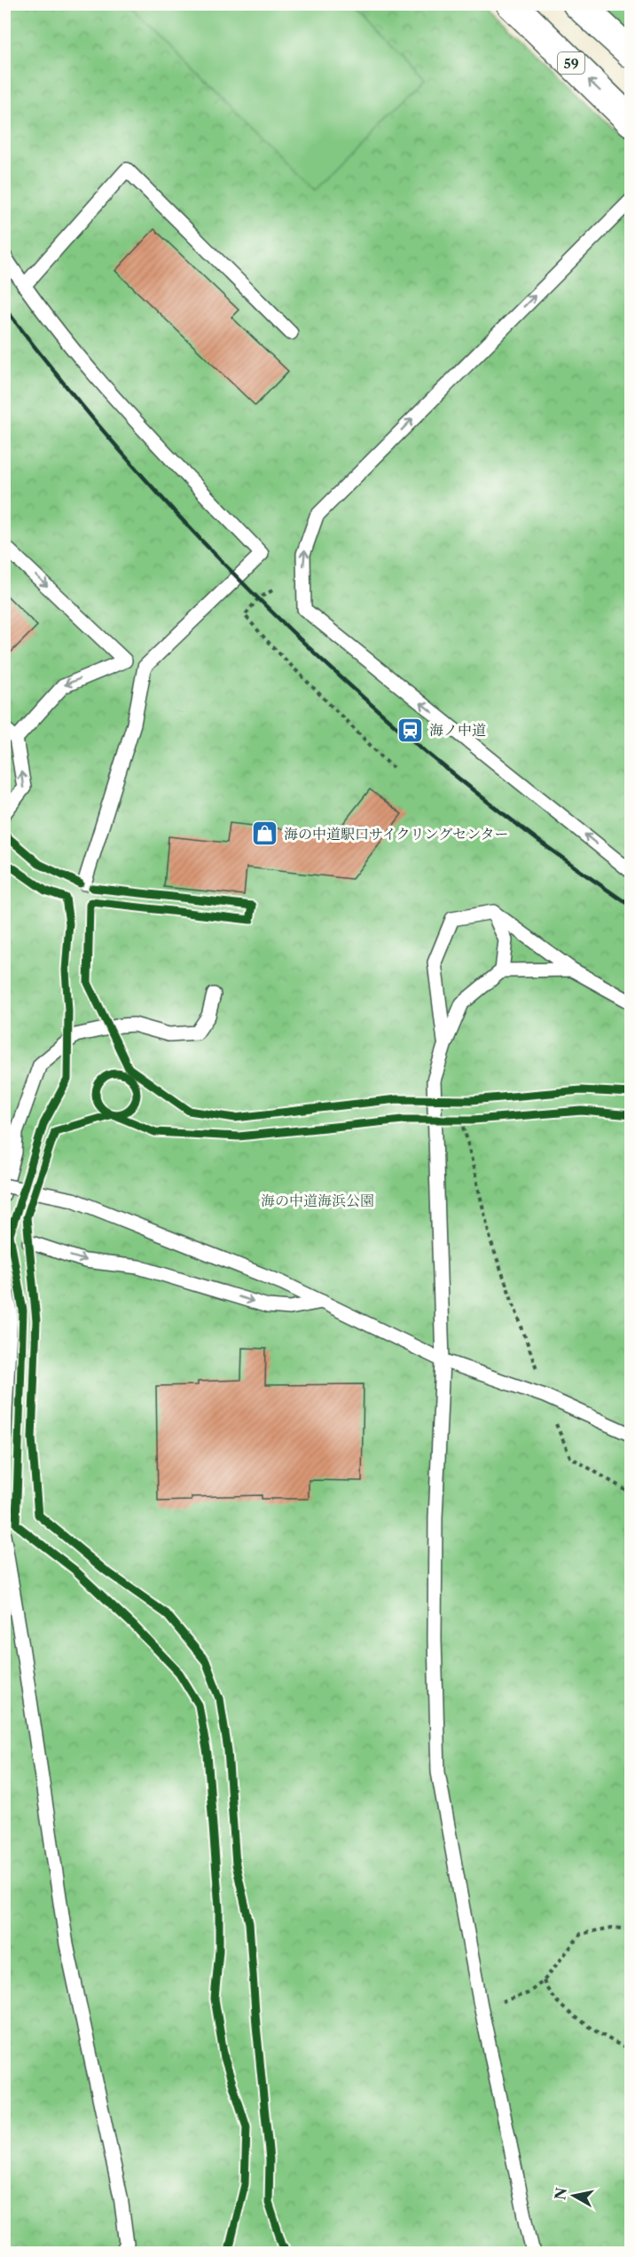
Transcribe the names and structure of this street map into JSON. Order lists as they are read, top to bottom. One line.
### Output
{"streets":{"main road":["59"]},"parks":["海の中道海浜公園"],"places":{"station":["海ノ中道"],"shop":["海の中道駅口サイクリングセンター"]},"north":"left"}
